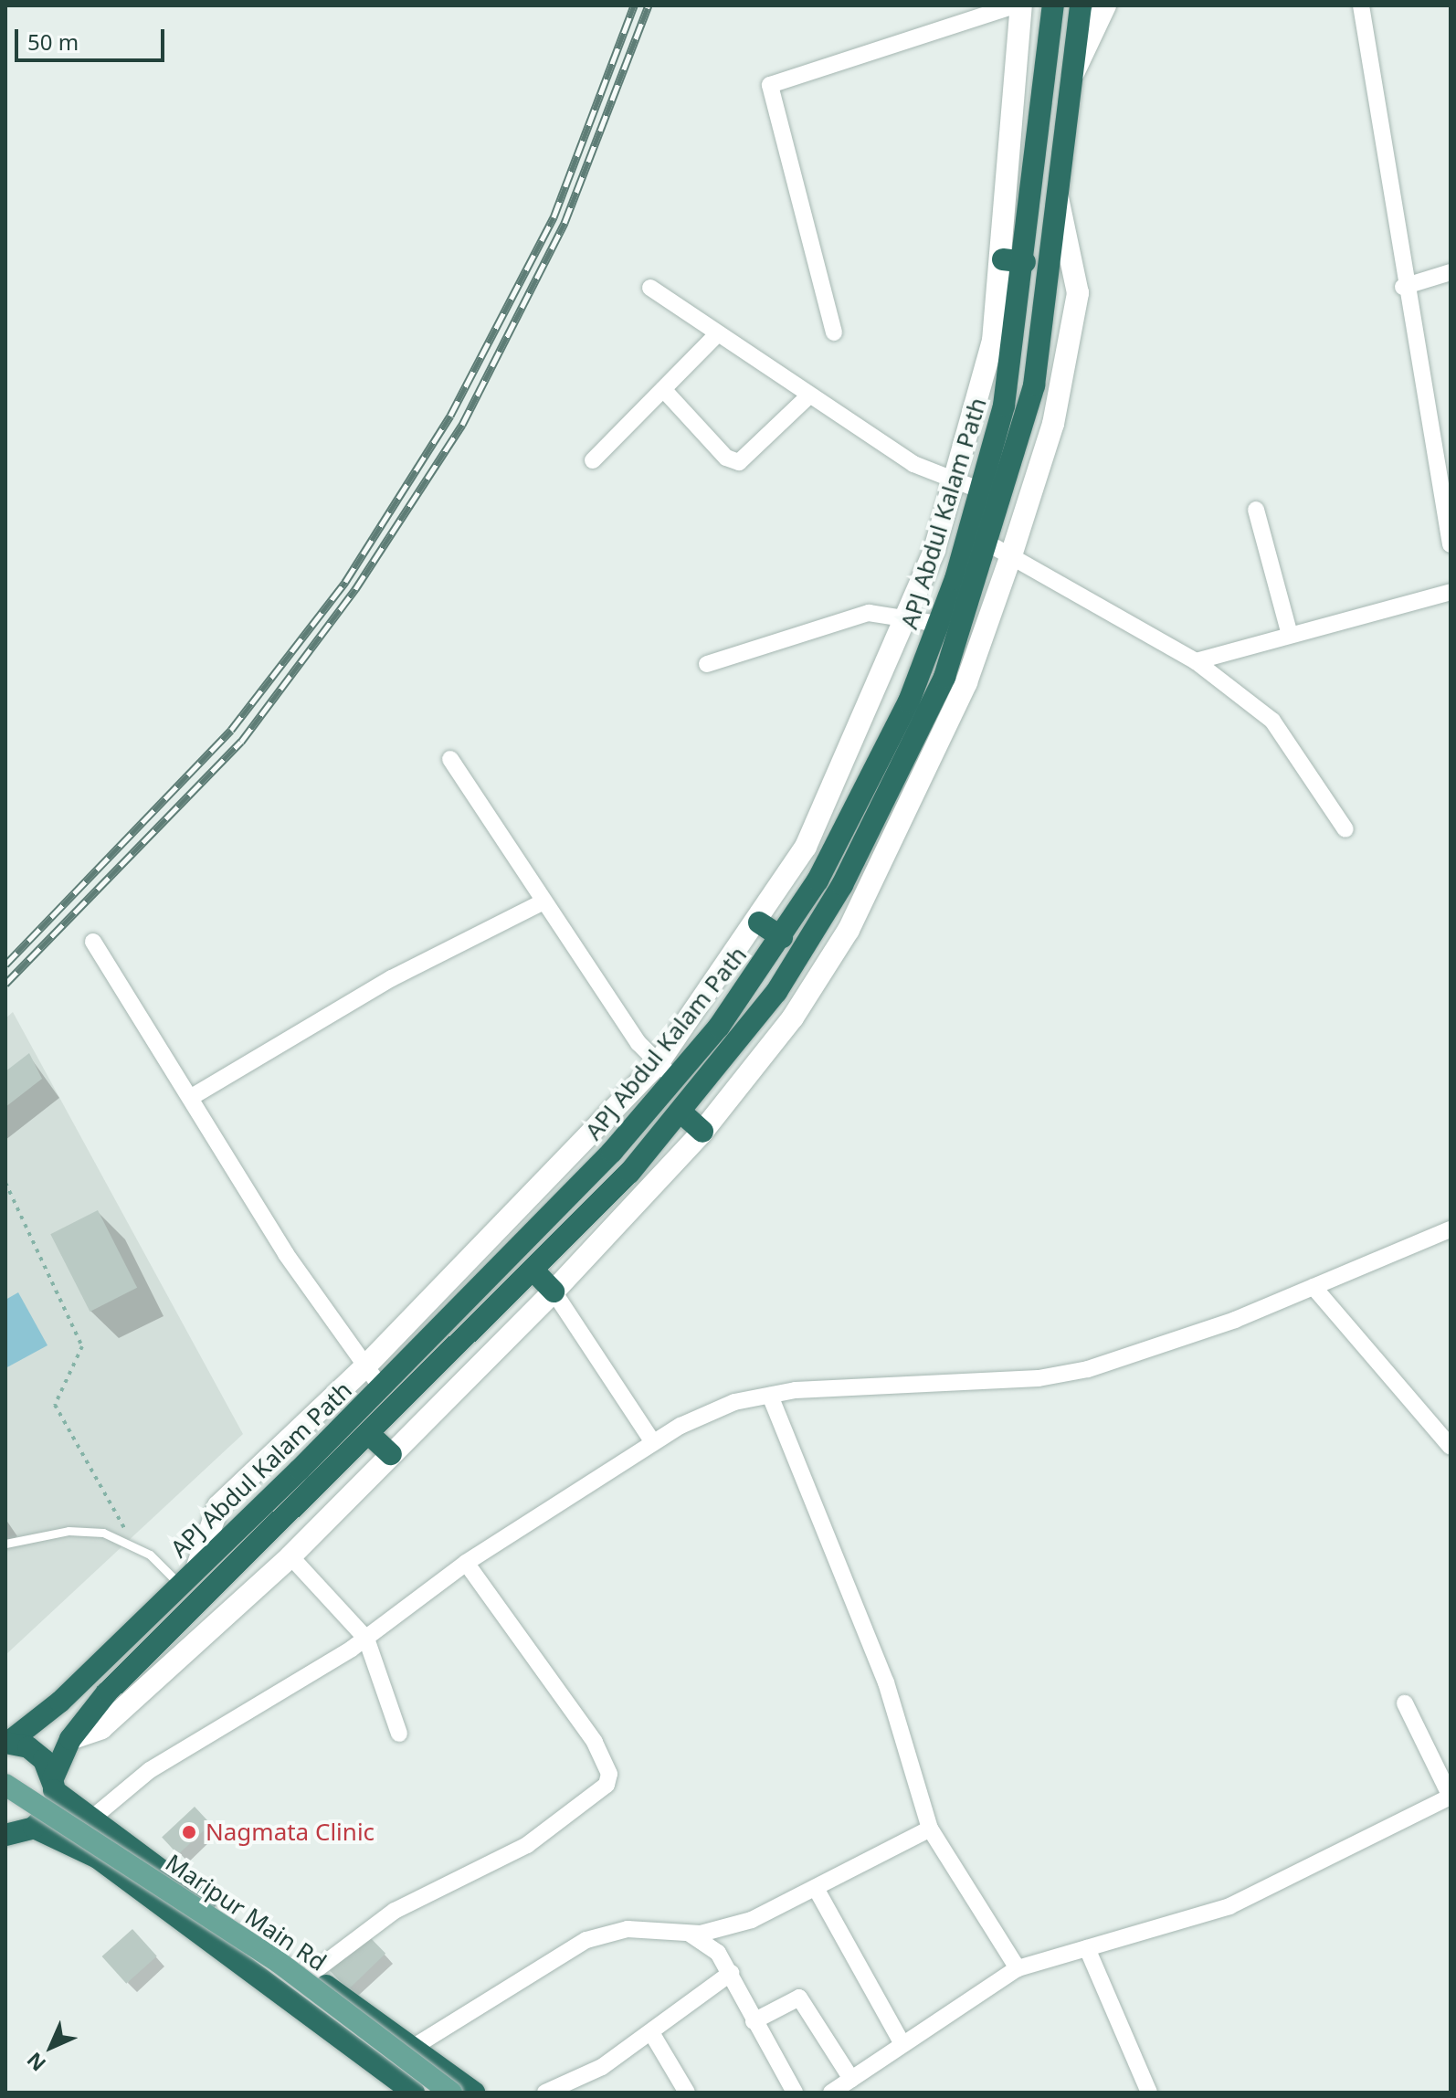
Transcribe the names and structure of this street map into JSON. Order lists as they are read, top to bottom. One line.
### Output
{"streets":{"highway":["APJ Abdul Kalam Path"],"main road":["Maripur Main Rd"]},"places":["Nagmata Clinic"],"scale_bar":"50 m","north":"bottom left"}
